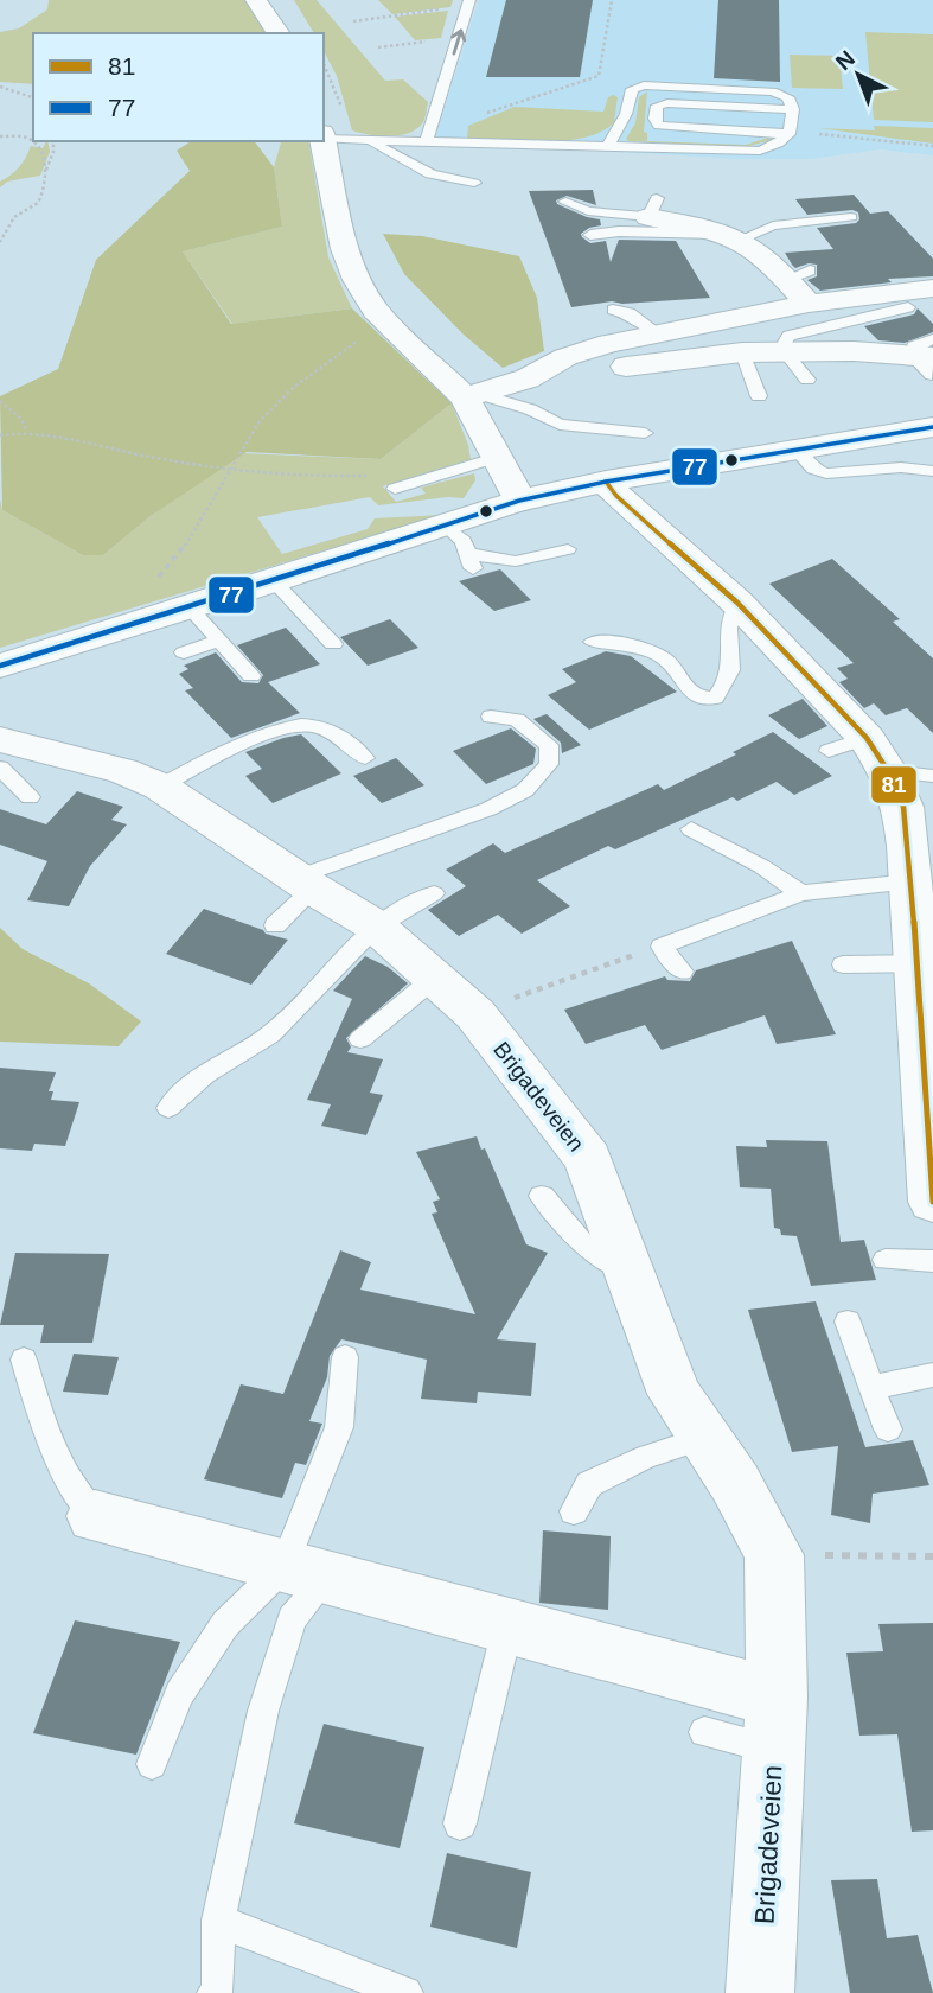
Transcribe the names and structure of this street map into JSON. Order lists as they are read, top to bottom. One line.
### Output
{"streets":{"street":["Brigadeveien"]},"lines":["transit line 77","transit line 81"],"legend":["81","77"],"north":"top left"}
